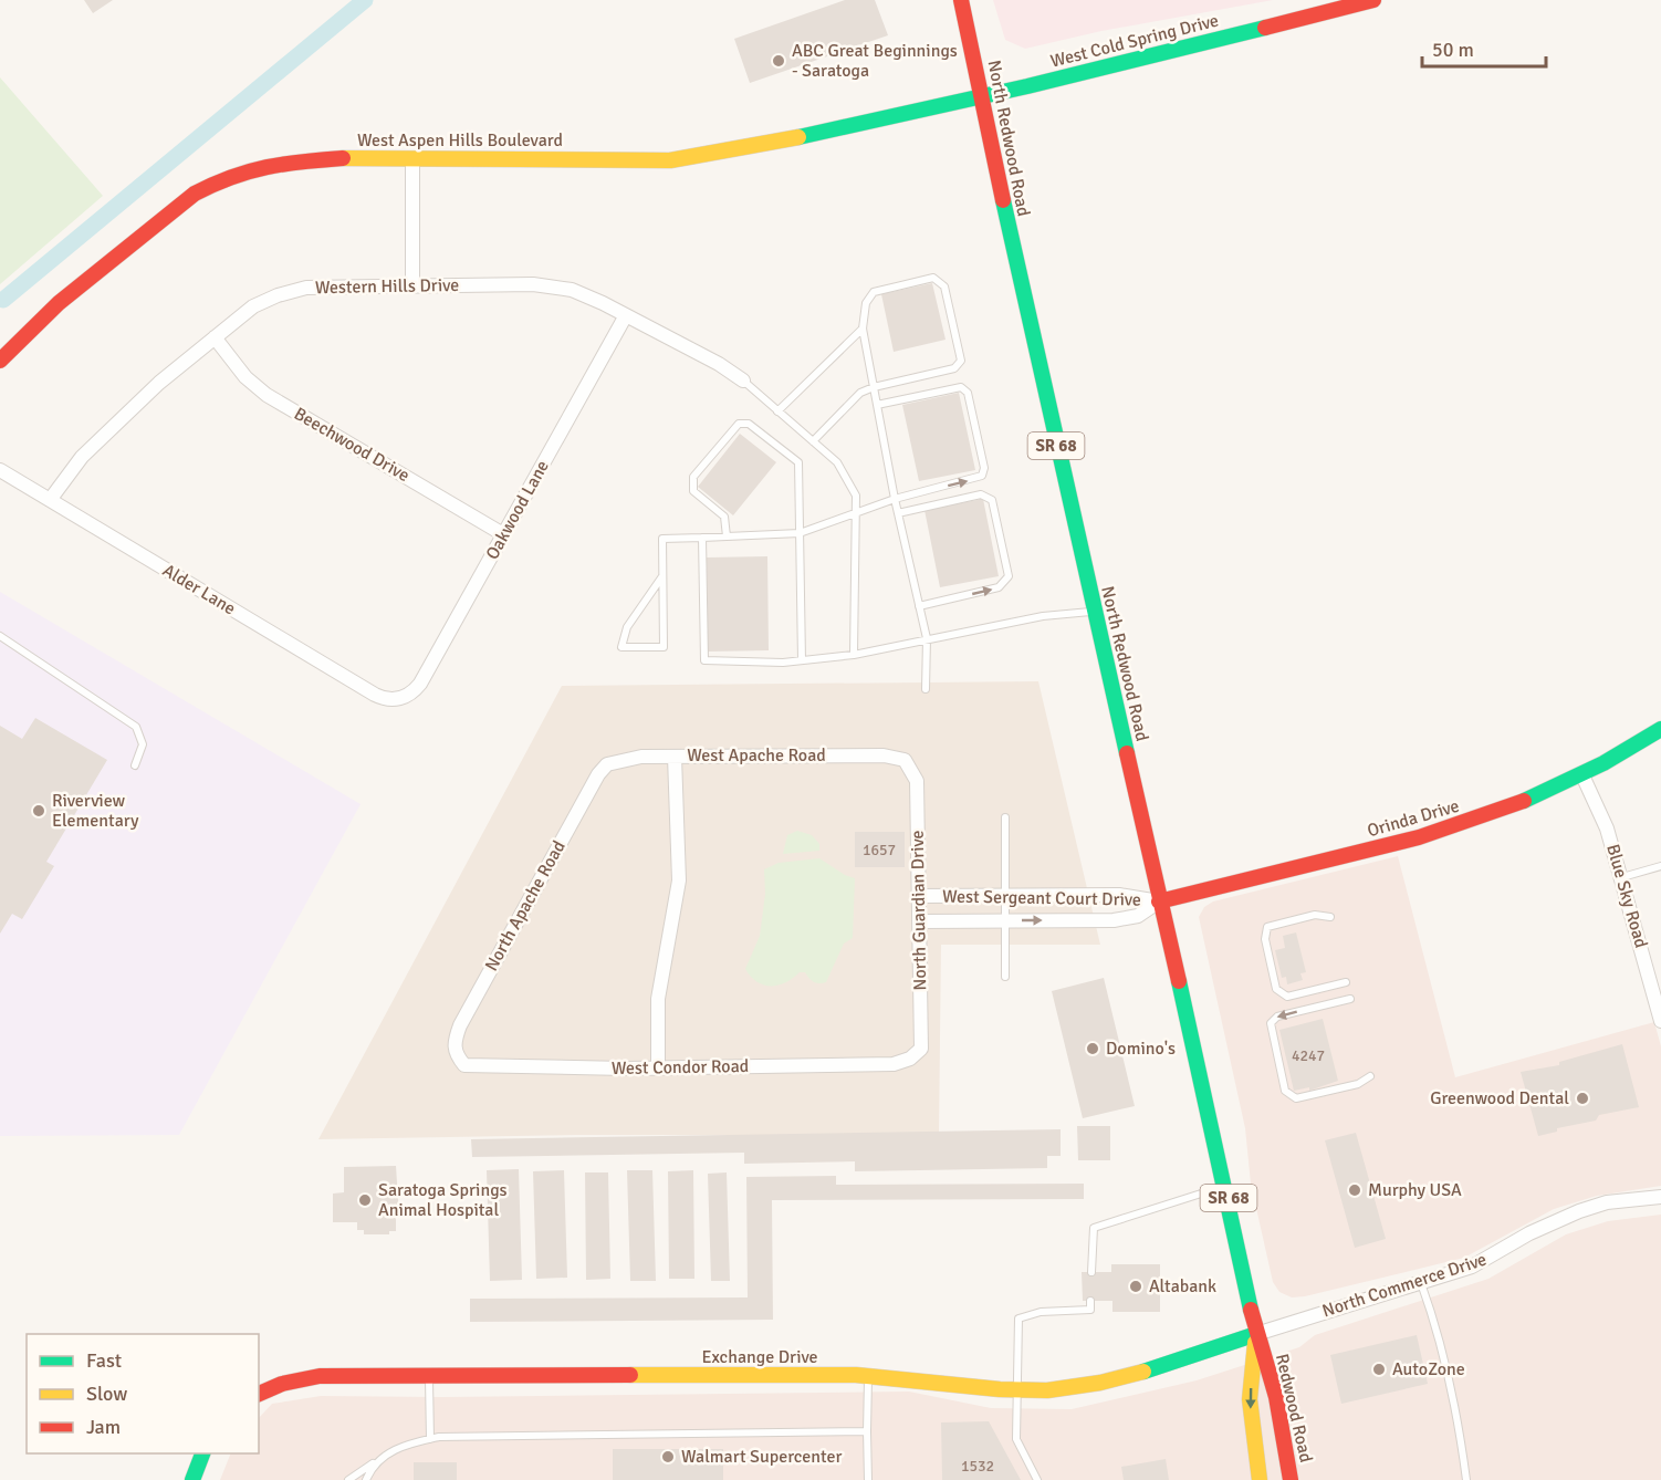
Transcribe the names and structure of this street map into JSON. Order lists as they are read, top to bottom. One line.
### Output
{"streets":{"street":["West Cold Spring Drive","North Redwood Road","West Aspen Hills Boulevard","Western Hills Drive","Beechwood Drive","SR 68","Oakwood Lane","Alder Lane","West Apache Road","Orinda Drive","Blue Sky Road","West Sergeant Court Drive","North Apache Road","North Guardian Drive","West Condor Road","North Commerce Drive","Exchange Drive","Redwood Road"]},"crossings":[["West Cold Spring Drive","North Redwood Road"],["West Cold Spring Drive","West Aspen Hills Boulevard"],["North Redwood Road","West Aspen Hills Boulevard"],["North Redwood Road","Orinda Drive"],["North Redwood Road","West Sergeant Court Drive"],["North Redwood Road","North Commerce Drive"],["North Redwood Road","Exchange Drive"],["North Redwood Road","Redwood Road"],["Western Hills Drive","Beechwood Drive"],["Western Hills Drive","Oakwood Lane"],["Western Hills Drive","Alder Lane"],["Beechwood Drive","Oakwood Lane"],["Oakwood Lane","Alder Lane"],["West Apache Road","North Apache Road"],["West Apache Road","North Guardian Drive"],["Orinda Drive","Blue Sky Road"],["Orinda Drive","West Sergeant Court Drive"],["West Sergeant Court Drive","North Guardian Drive"],["North Apache Road","West Condor Road"],["North Guardian Drive","West Condor Road"],["North Commerce Drive","Exchange Drive"],["North Commerce Drive","Redwood Road"],["Exchange Drive","Redwood Road"]],"places":["ABC Great Beginnings - Saratoga","Riverview Elementary","Domino's","Greenwood Dental","Murphy USA","Saratoga Springs Animal Hospital","Altabank","AutoZone","Walmart Supercenter"],"house_numbers":["1657","4247","1532"],"legend":["Fast","Slow","Jam"],"scale_bar":"50 m"}
